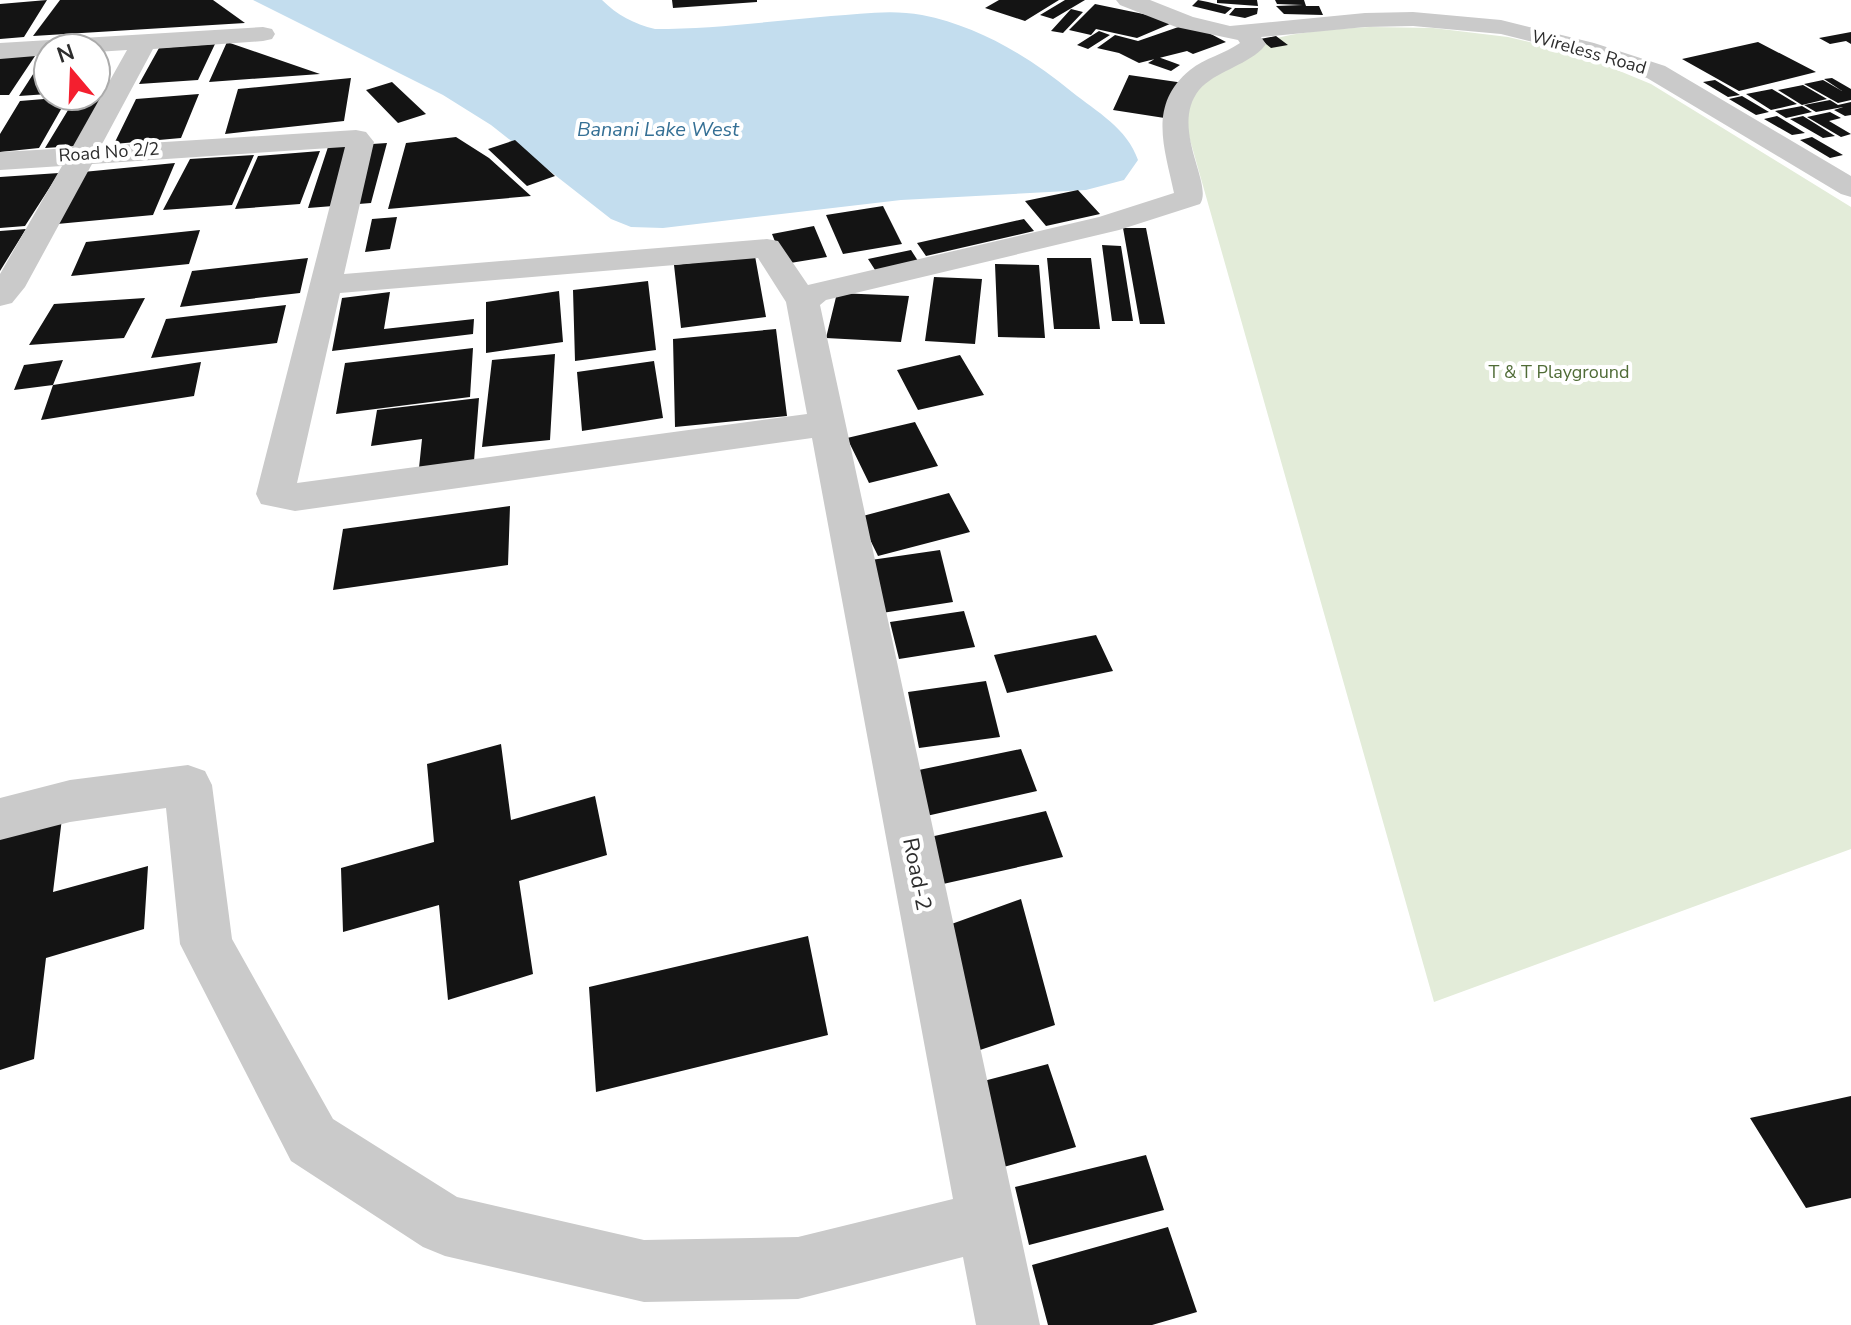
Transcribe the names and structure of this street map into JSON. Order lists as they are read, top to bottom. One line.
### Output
{"streets":{"street":["Wireless Road","Road No 2/2","Road-2"]},"water":["Banani Lake West"],"parks":["T & T Playground"],"north":"top"}
